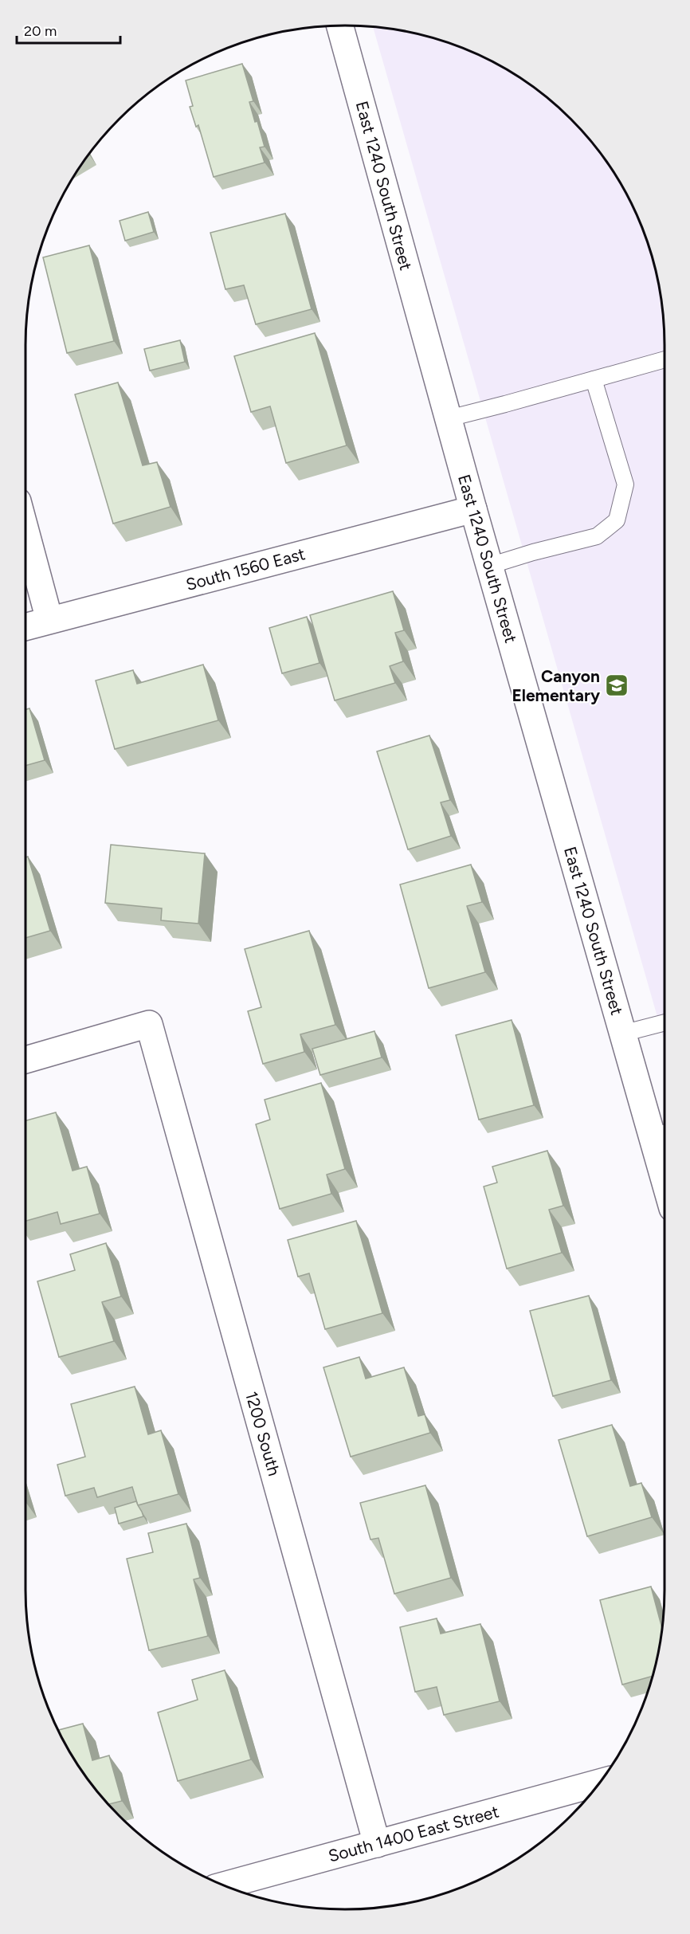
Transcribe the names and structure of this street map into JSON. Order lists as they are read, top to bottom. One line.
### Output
{"streets":{"street":["East 1240 South Street","South 1560 East","1200 South","South 1400 East Street"]},"crossings":[["East 1240 South Street","South 1560 East"],["1200 South","South 1400 East Street"]],"places":{"school or university":["Canyon Elementary"]},"scale_bar":"20 m"}
